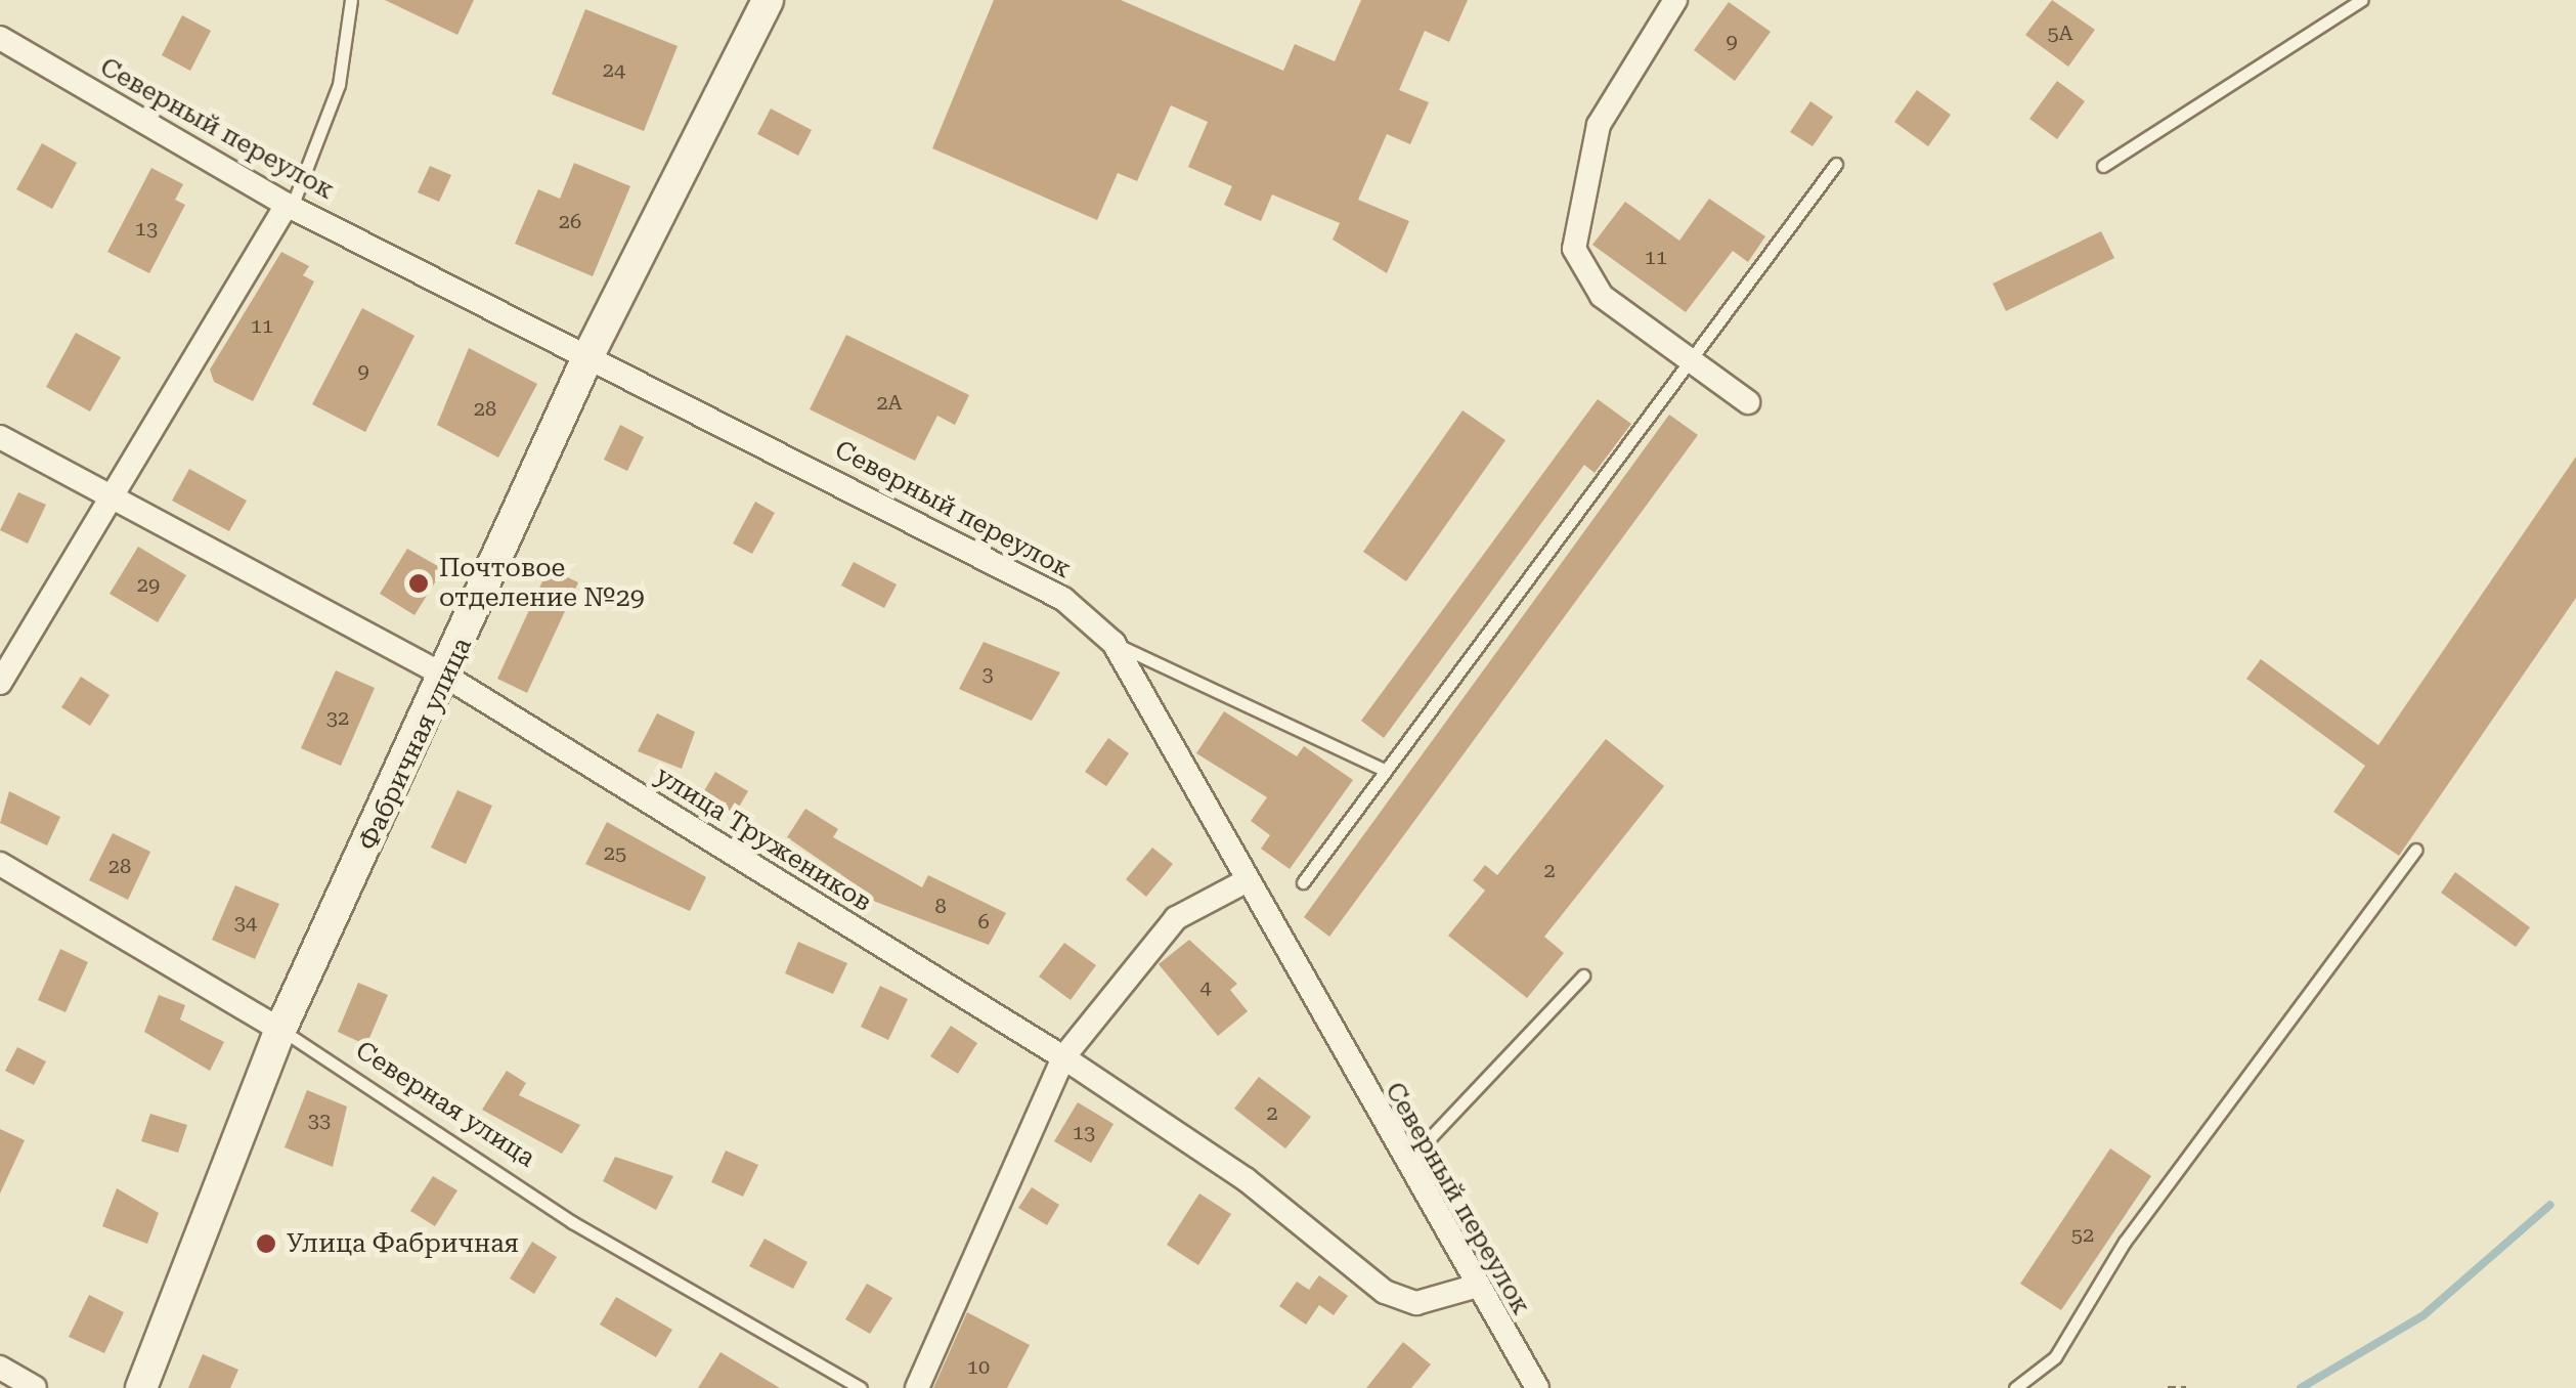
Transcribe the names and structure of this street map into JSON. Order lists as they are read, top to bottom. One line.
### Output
{"streets":{"street":["Северный переулок","Фабричная улица","улица Тружеников","Северная улица"]},"crossings":[["Северный переулок","Фабричная улица"],["Северный переулок","улица Тружеников"],["Фабричная улица","улица Тружеников"],["Фабричная улица","Северная улица"]],"places":["Почтовое отделение №29","Улица Фабричная"],"house_numbers":["5А","9","24","26","13","11","11","9","2А","28","29","3","32","25","28","2","8","6","34","4","2","33","13","52","10"]}
